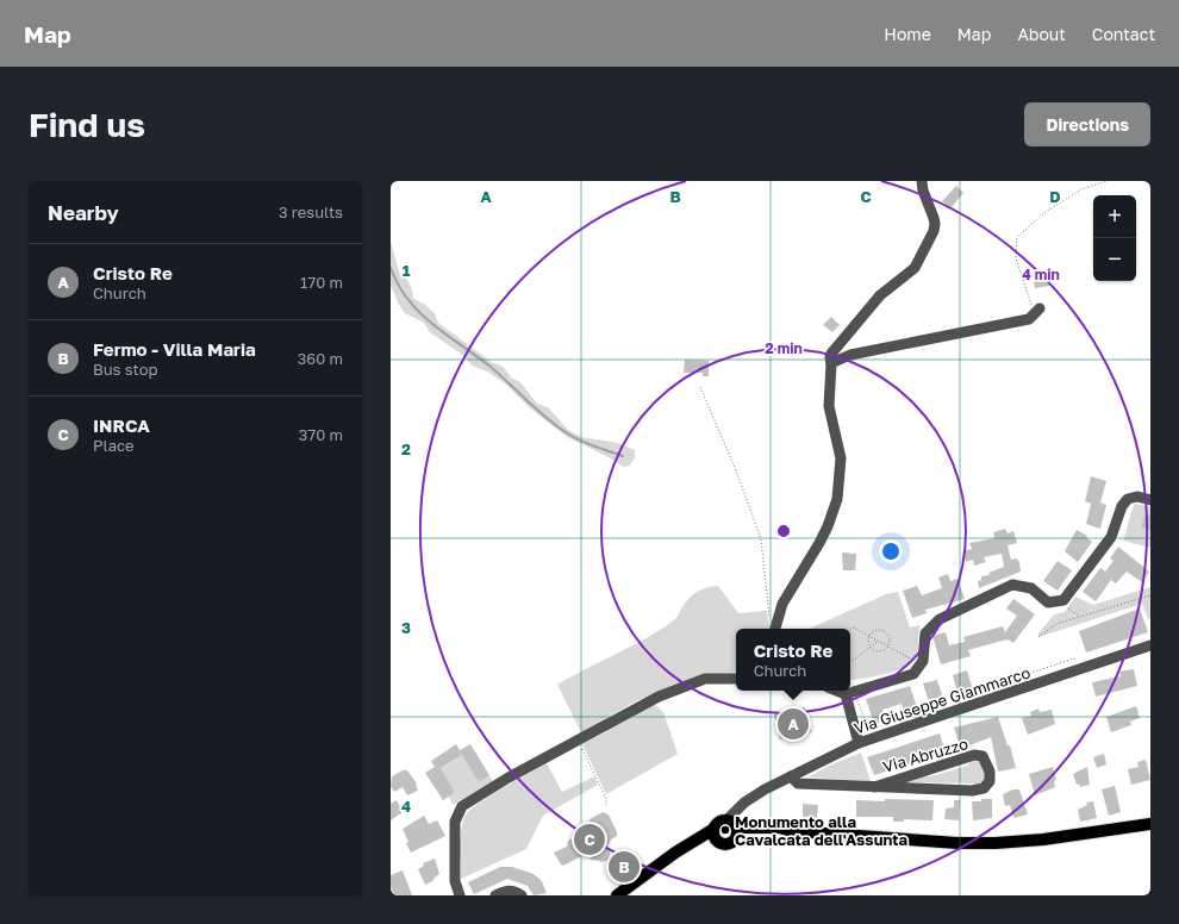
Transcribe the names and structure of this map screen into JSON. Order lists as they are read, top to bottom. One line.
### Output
{"streets":{"street":["Via Giuseppe Giammarco","Via Abruzzo"]},"crossings":[["Via Giuseppe Giammarco","Via Abruzzo"]],"places":["Monumento alla Cavalcata dell'Assunta"],"page":{"header":"Map","nav":["Home","Map","About","Contact"],"buttons":"Directions","title":"Find us","heading":["Nearby","3 results"],"map_buttons":["+","−"],"list":[{"mark":"A","name":"Cristo Re","note":"Church","value":"170 m"},{"mark":"B","name":"Fermo - Villa Maria","note":"Bus stop","value":"360 m"},{"mark":"C","name":"INRCA","note":"Place","value":"370 m"}],"popup":["Cristo Re","Church"],"pins":["A","C","B"]},"grid":{"columns":["A","B","C","D"],"rows":["1","2","3","4"]},"rings":["4 min","2 min"]}
